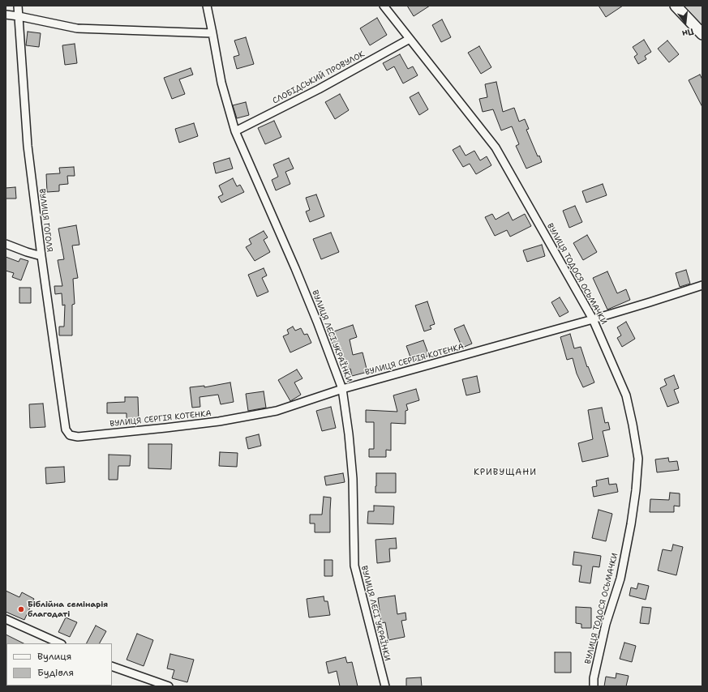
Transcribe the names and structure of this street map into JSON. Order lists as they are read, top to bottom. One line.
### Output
{"streets":{"street":["СЛОБІДСЬКИЙ ПРОВУЛОК","ВУЛИЦЯ ГОГОЛЯ","ВУЛИЦЯ ТОДОСЯ ОСЬМАЧКИ","ВУЛИЦЯ ЛЕСІ УКРАЇНКИ","ВУЛИЦЯ СЕРГІЯ КОТЕНКА"]},"crossings":[["СЛОБІДСЬКИЙ ПРОВУЛОК","ВУЛИЦЯ ТОДОСЯ ОСЬМАЧКИ"],["СЛОБІДСЬКИЙ ПРОВУЛОК","ВУЛИЦЯ ЛЕСІ УКРАЇНКИ"],["ВУЛИЦЯ ГОГОЛЯ","ВУЛИЦЯ СЕРГІЯ КОТЕНКА"],["ВУЛИЦЯ ТОДОСЯ ОСЬМАЧКИ","ВУЛИЦЯ СЕРГІЯ КОТЕНКА"],["ВУЛИЦЯ ЛЕСІ УКРАЇНКИ","ВУЛИЦЯ СЕРГІЯ КОТЕНКА"]],"districts":["КРИВУЩАНИ"],"places":["Біблійна семінарія благодаті"],"legend":["Вулиця","Будівля"],"north":"bottom"}
